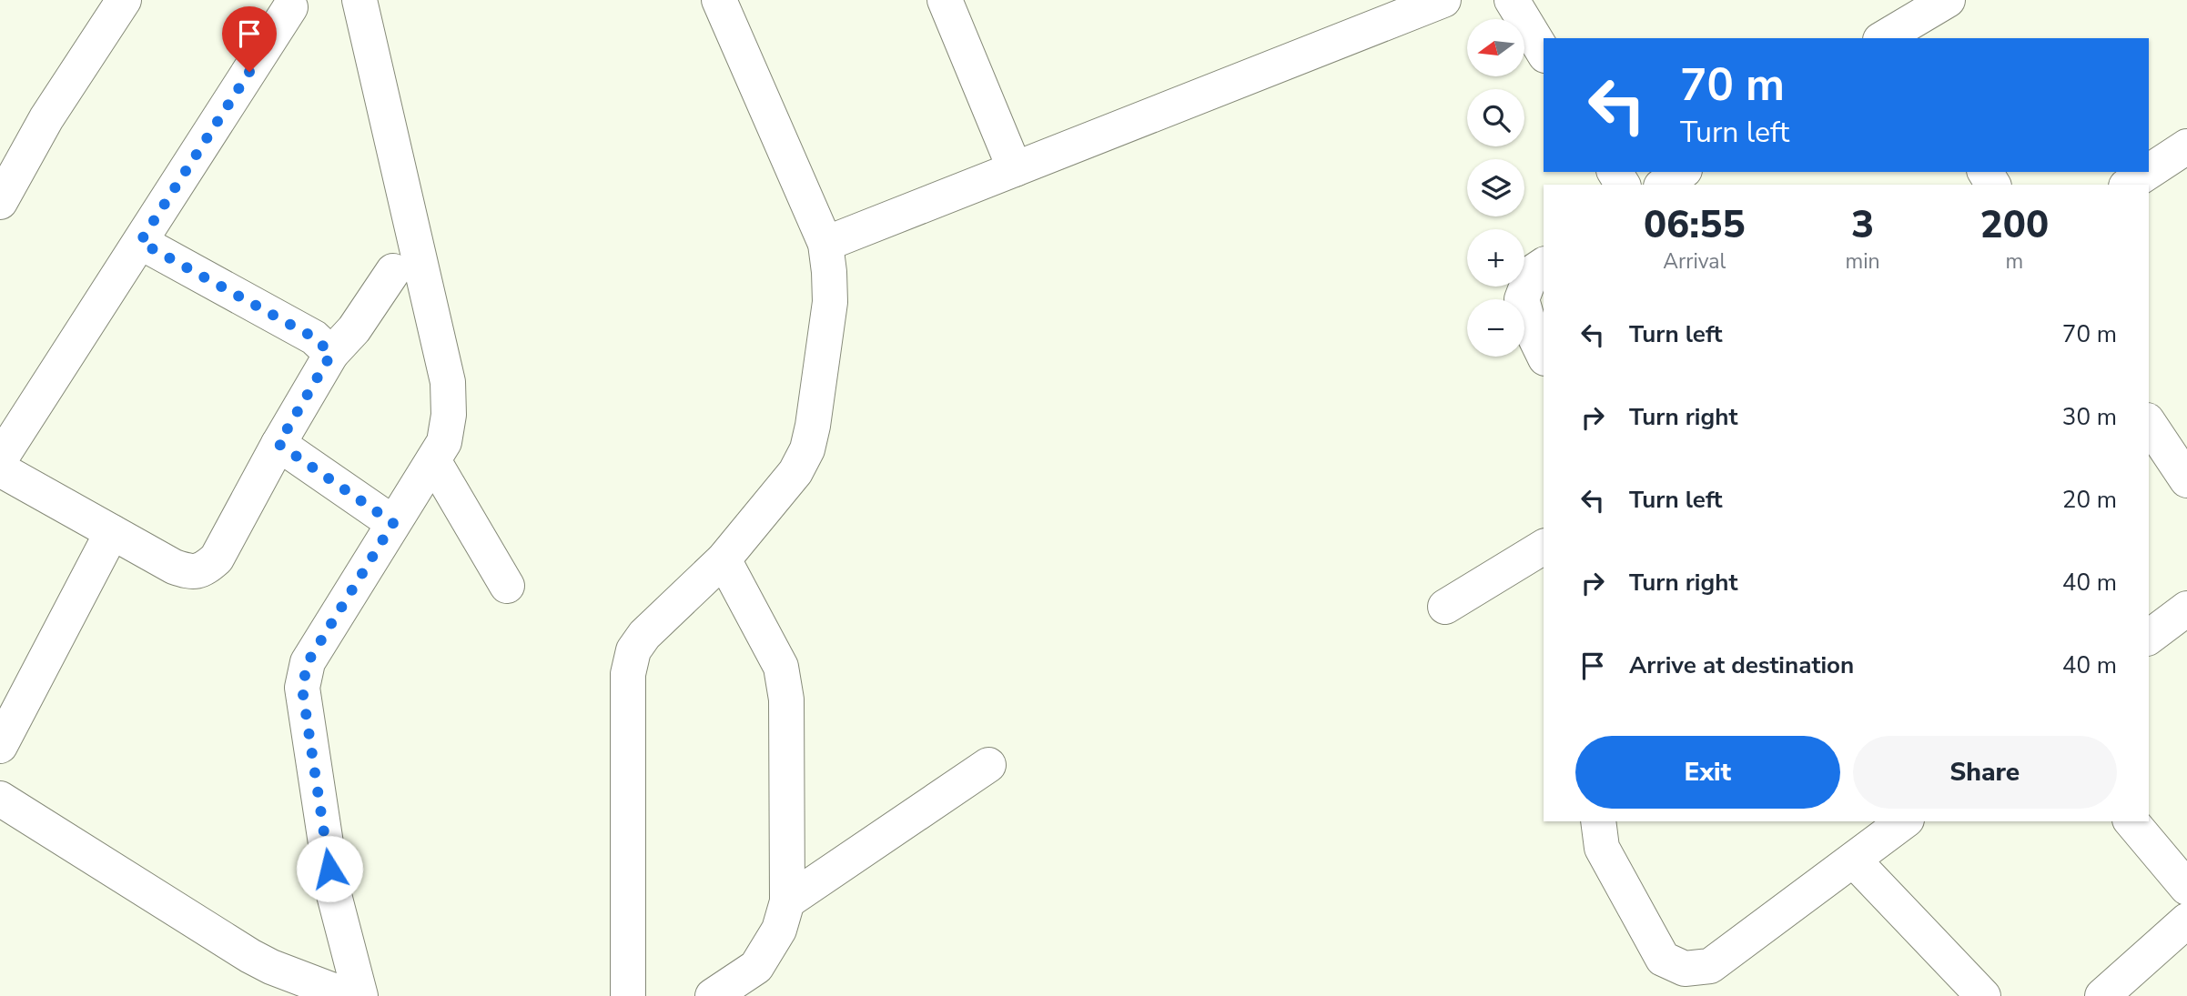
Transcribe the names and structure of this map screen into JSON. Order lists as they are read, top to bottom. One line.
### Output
{"north":"left","page":{"map_buttons":["+","−"],"turn":["70 m","Turn left"],"eta":["06:55","Arrival","3","min","200","m"],"list":[{"name":"Turn left","value":"70 m"},{"name":"Turn right","value":"30 m"},{"name":"Turn left","value":"20 m"},{"name":"Turn right","value":"40 m"},{"name":"Arrive at destination","value":"40 m"}],"buttons":["Exit","Share"]}}
